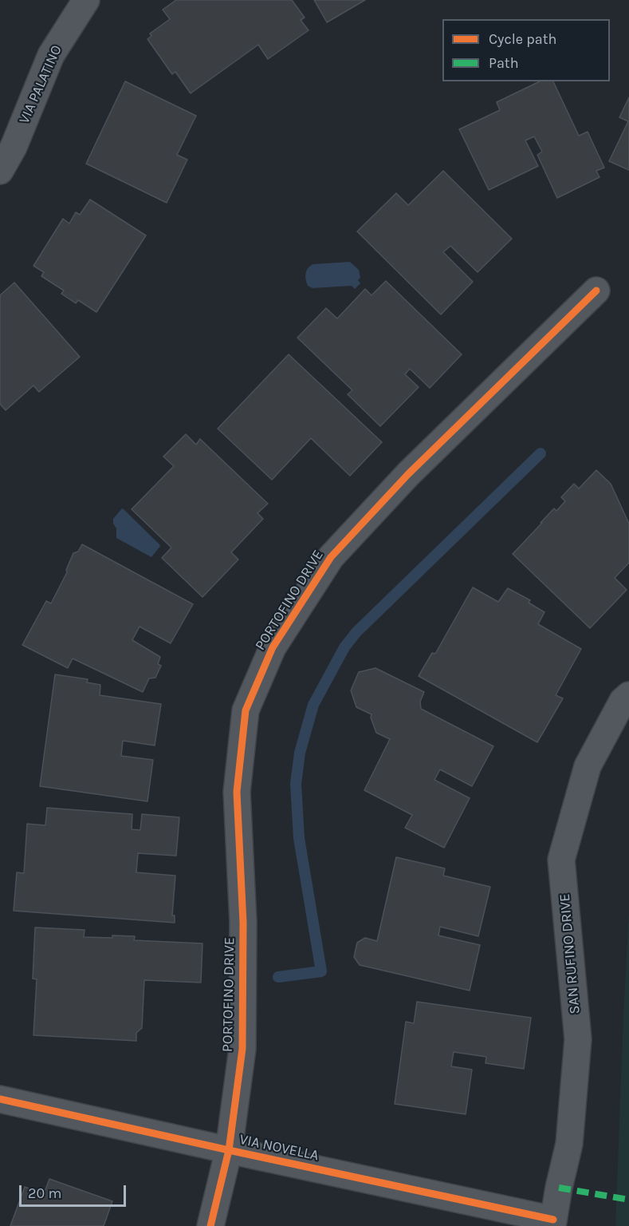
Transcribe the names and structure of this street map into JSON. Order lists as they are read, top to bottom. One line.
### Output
{"streets":{"street":["VIA PALATINO","PORTOFINO DRIVE","SAN RUFINO DRIVE","VIA NOVELLA"]},"crossings":[["PORTOFINO DRIVE","VIA NOVELLA"],["SAN RUFINO DRIVE","VIA NOVELLA"]],"legend":["Cycle path","Path"],"scale_bar":"20 m"}
